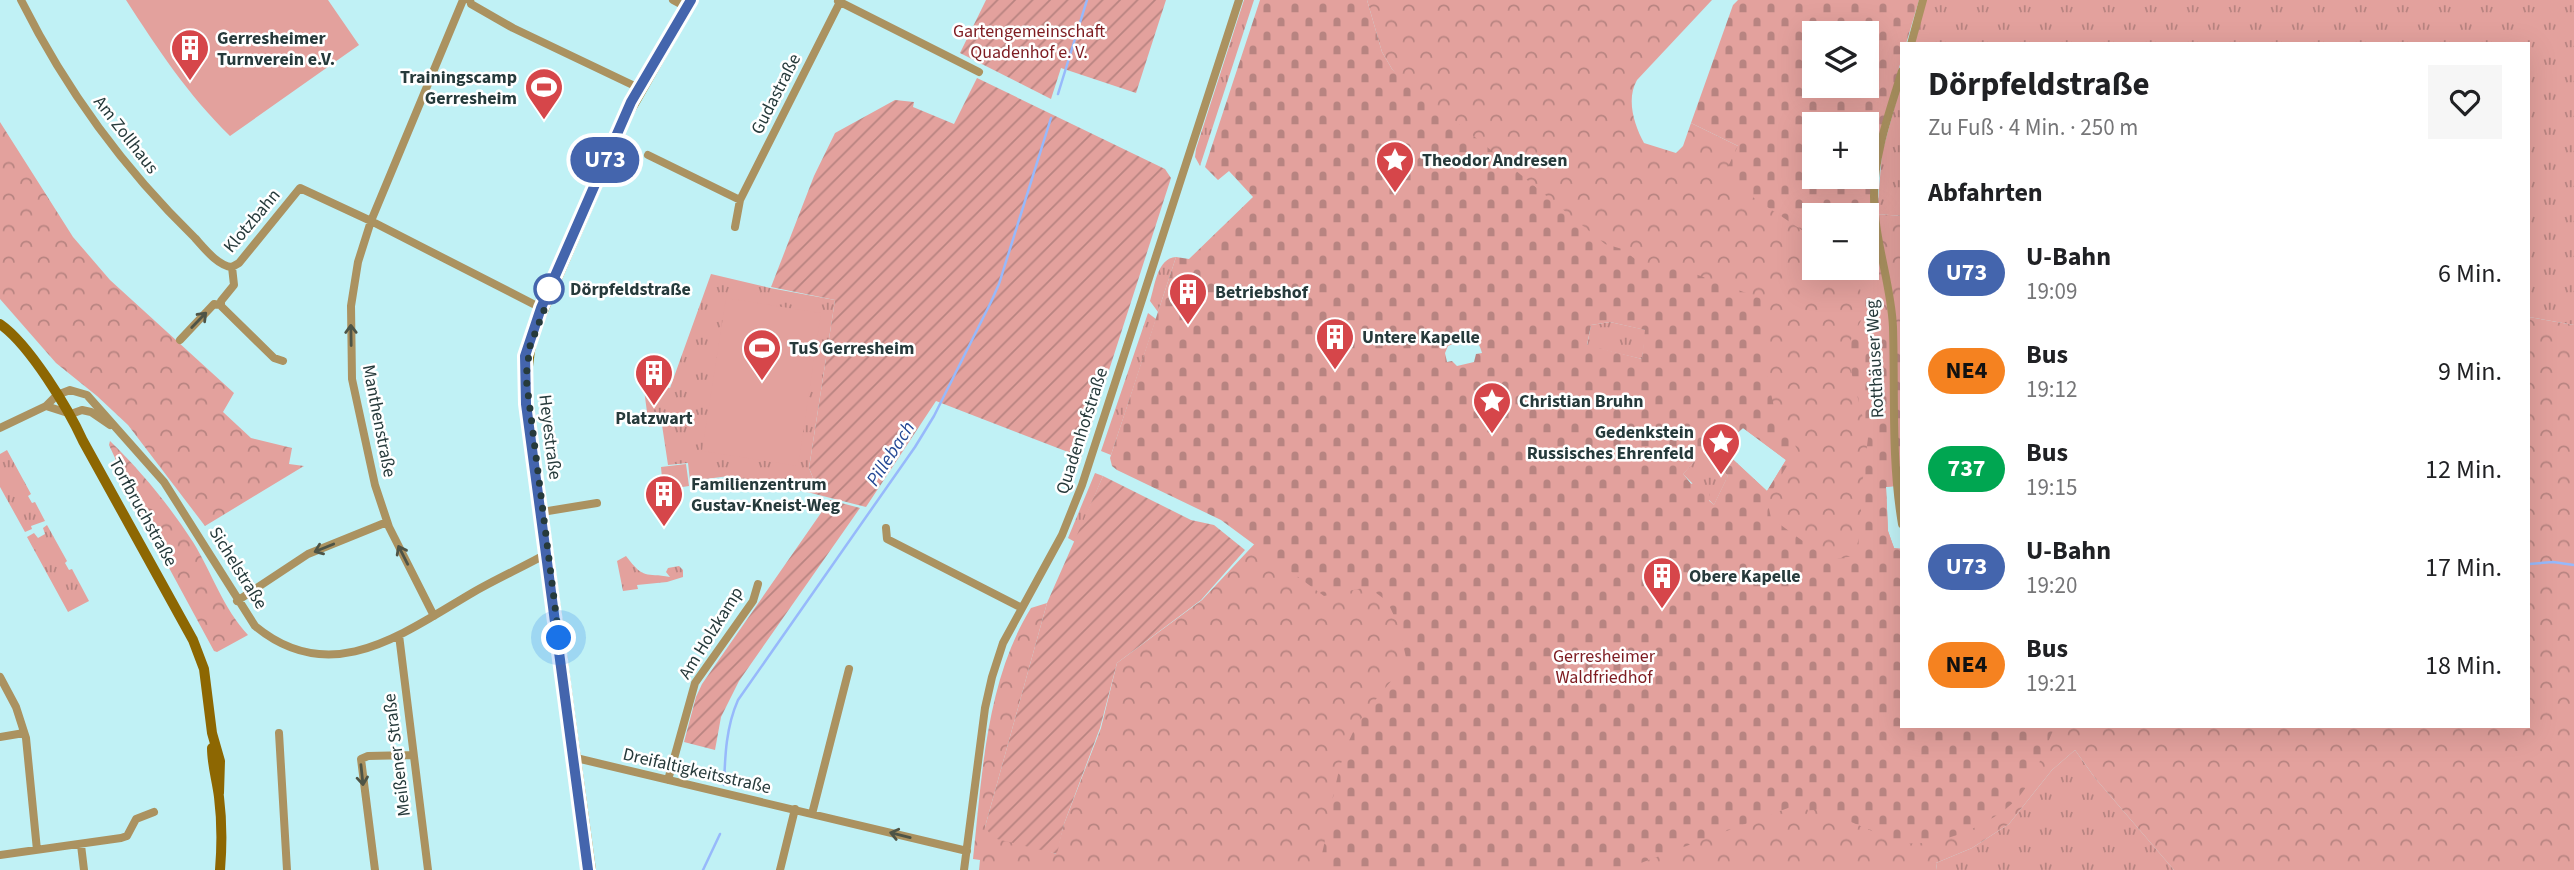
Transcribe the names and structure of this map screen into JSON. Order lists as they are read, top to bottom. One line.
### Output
{"streets":{"street":["Gudastraße","Am Zollhaus","Klotzbahn","Rotthäuser Weg","Manthenstraße","Quadenhofstraße","Heyestraße","Torfbruchstraße","Sichelstraße","Am Holzkamp","Meißener Straße","Dreifaltigkeitsstraße"]},"crossings":[["Am Zollhaus","Klotzbahn"],["Klotzbahn","Manthenstraße"],["Manthenstraße","Sichelstraße"],["Quadenhofstraße","Dreifaltigkeitsstraße"],["Heyestraße","Sichelstraße"],["Heyestraße","Dreifaltigkeitsstraße"],["Torfbruchstraße","Sichelstraße"],["Sichelstraße","Meißener Straße"],["Am Holzkamp","Dreifaltigkeitsstraße"]],"one_way":["Manthenstraße","Dreifaltigkeitsstraße"],"water":["Pillebach"],"parks":["Gartengemeinschaft Quadenhof e. V.","Gerresheimer Waldfriedhof"],"places":{"building":["Gerresheimer Turnverein e.V.","Betriebshof","Untere Kapelle","Platzwart","Familienzentrum Gustav-Kneist-Weg","Obere Kapelle"],"sports":["Trainingscamp Gerresheim","TuS Gerresheim"],"place":["Theodor Andresen","Christian Bruhn","Gedenkstein Russisches Ehrenfeld"],"other":["Dörpfeldstraße"]},"lines":["metro line U73"],"page":{"on_map":"U73","map_buttons":["+","−"],"heading":[["Dörpfeldstraße","Zu Fuß · 4 Min. · 250 m"],"Abfahrten"],"list":[{"mark":"U73","name":"U-Bahn","note":"19:09","value":"6 Min."},{"mark":"NE4","name":"Bus","note":"19:12","value":"9 Min."},{"mark":"737","name":"Bus","note":"19:15","value":"12 Min."},{"mark":"U73","name":"U-Bahn","note":"19:20","value":"17 Min."},{"mark":"NE4","name":"Bus","note":"19:21","value":"18 Min."}]}}
